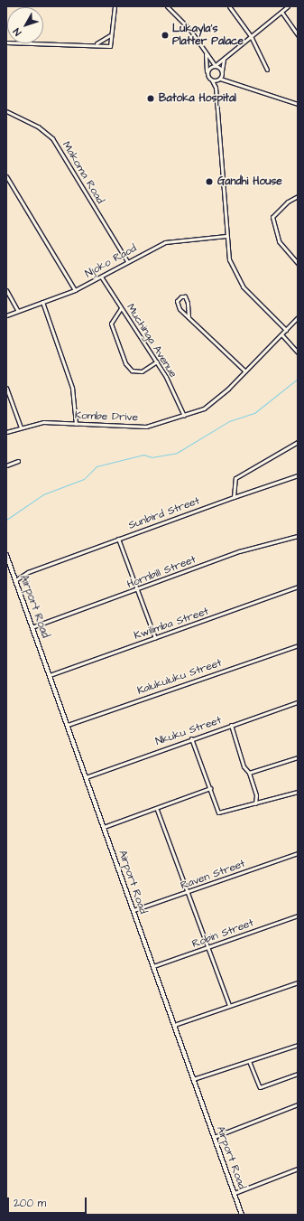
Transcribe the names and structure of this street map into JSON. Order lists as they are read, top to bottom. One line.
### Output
{"streets":{"street":["Makoma Road","Njoko Raod","Muchinga Avenue","Kombe Drive","Sunbird Street","Hornbill Street","Airport Road","Kwilimba Street","Kalukuluku Street","Nkuku Street","Raven Street","Robin Street"]},"crossings":[["Makoma Road","Njoko Raod"],["Njoko Raod","Muchinga Avenue"],["Muchinga Avenue","Kombe Drive"],["Sunbird Street","Airport Road"],["Hornbill Street","Airport Road"],["Airport Road","Kwilimba Street"],["Airport Road","Kalukuluku Street"],["Airport Road","Nkuku Street"],["Airport Road","Raven Street"],["Airport Road","Robin Street"]],"places":["Lukayla's Platter Palace","Batoka Hospital","Gandhi House"],"scale_bar":"200 m","north":"bottom left"}
